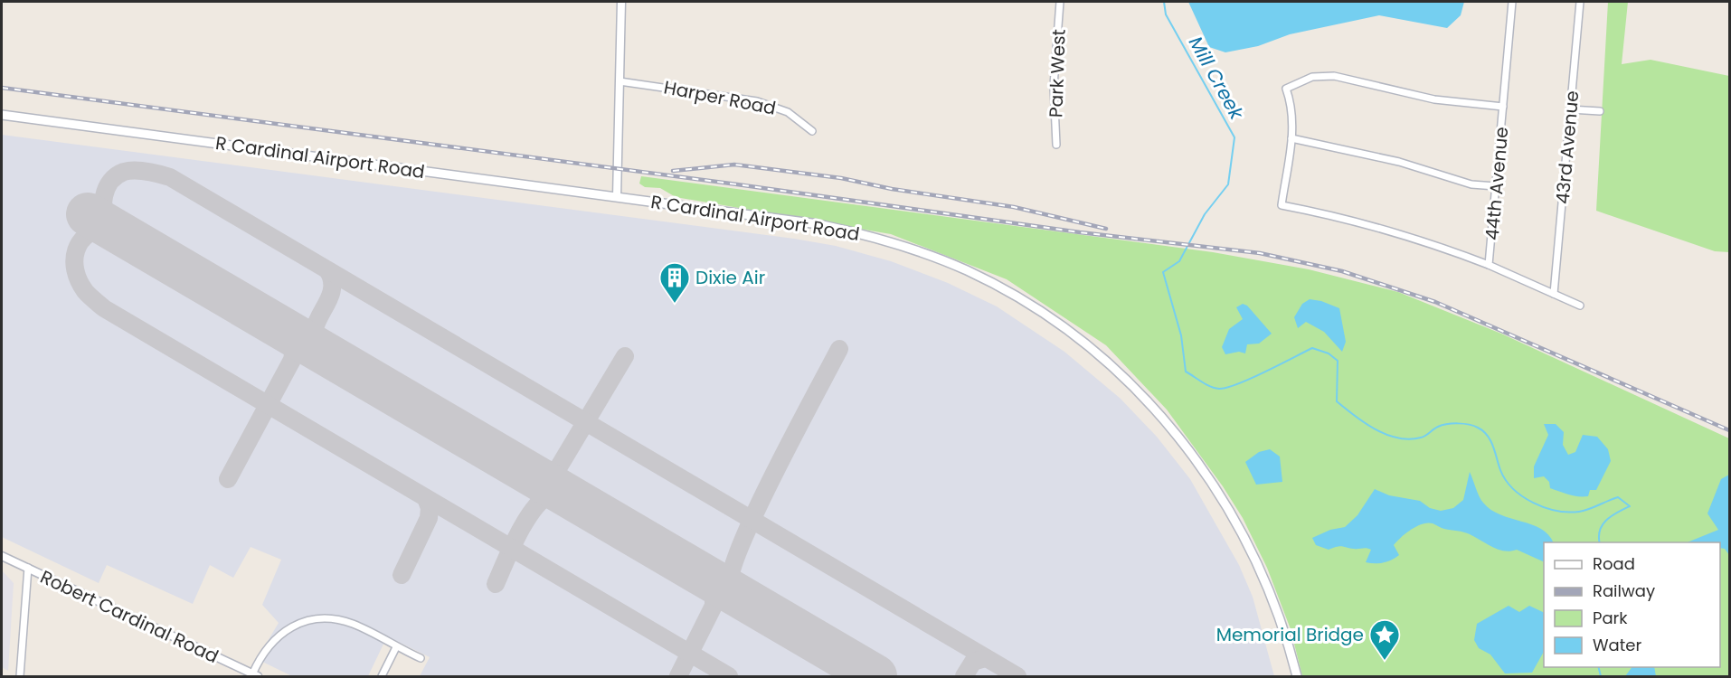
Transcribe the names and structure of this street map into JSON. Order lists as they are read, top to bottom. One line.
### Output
{"streets":{"main road":["R Cardinal Airport Road"],"street":["Park West","Harper Road","43rd Avenue","44th Avenue","Robert Cardinal Road"]},"crossings":[["43rd Avenue","44th Avenue"]],"water":["Mill Creek"],"places":{"building":["Dixie Air"],"place":["Memorial Bridge"]},"legend":["Road","Railway","Park","Water"]}
